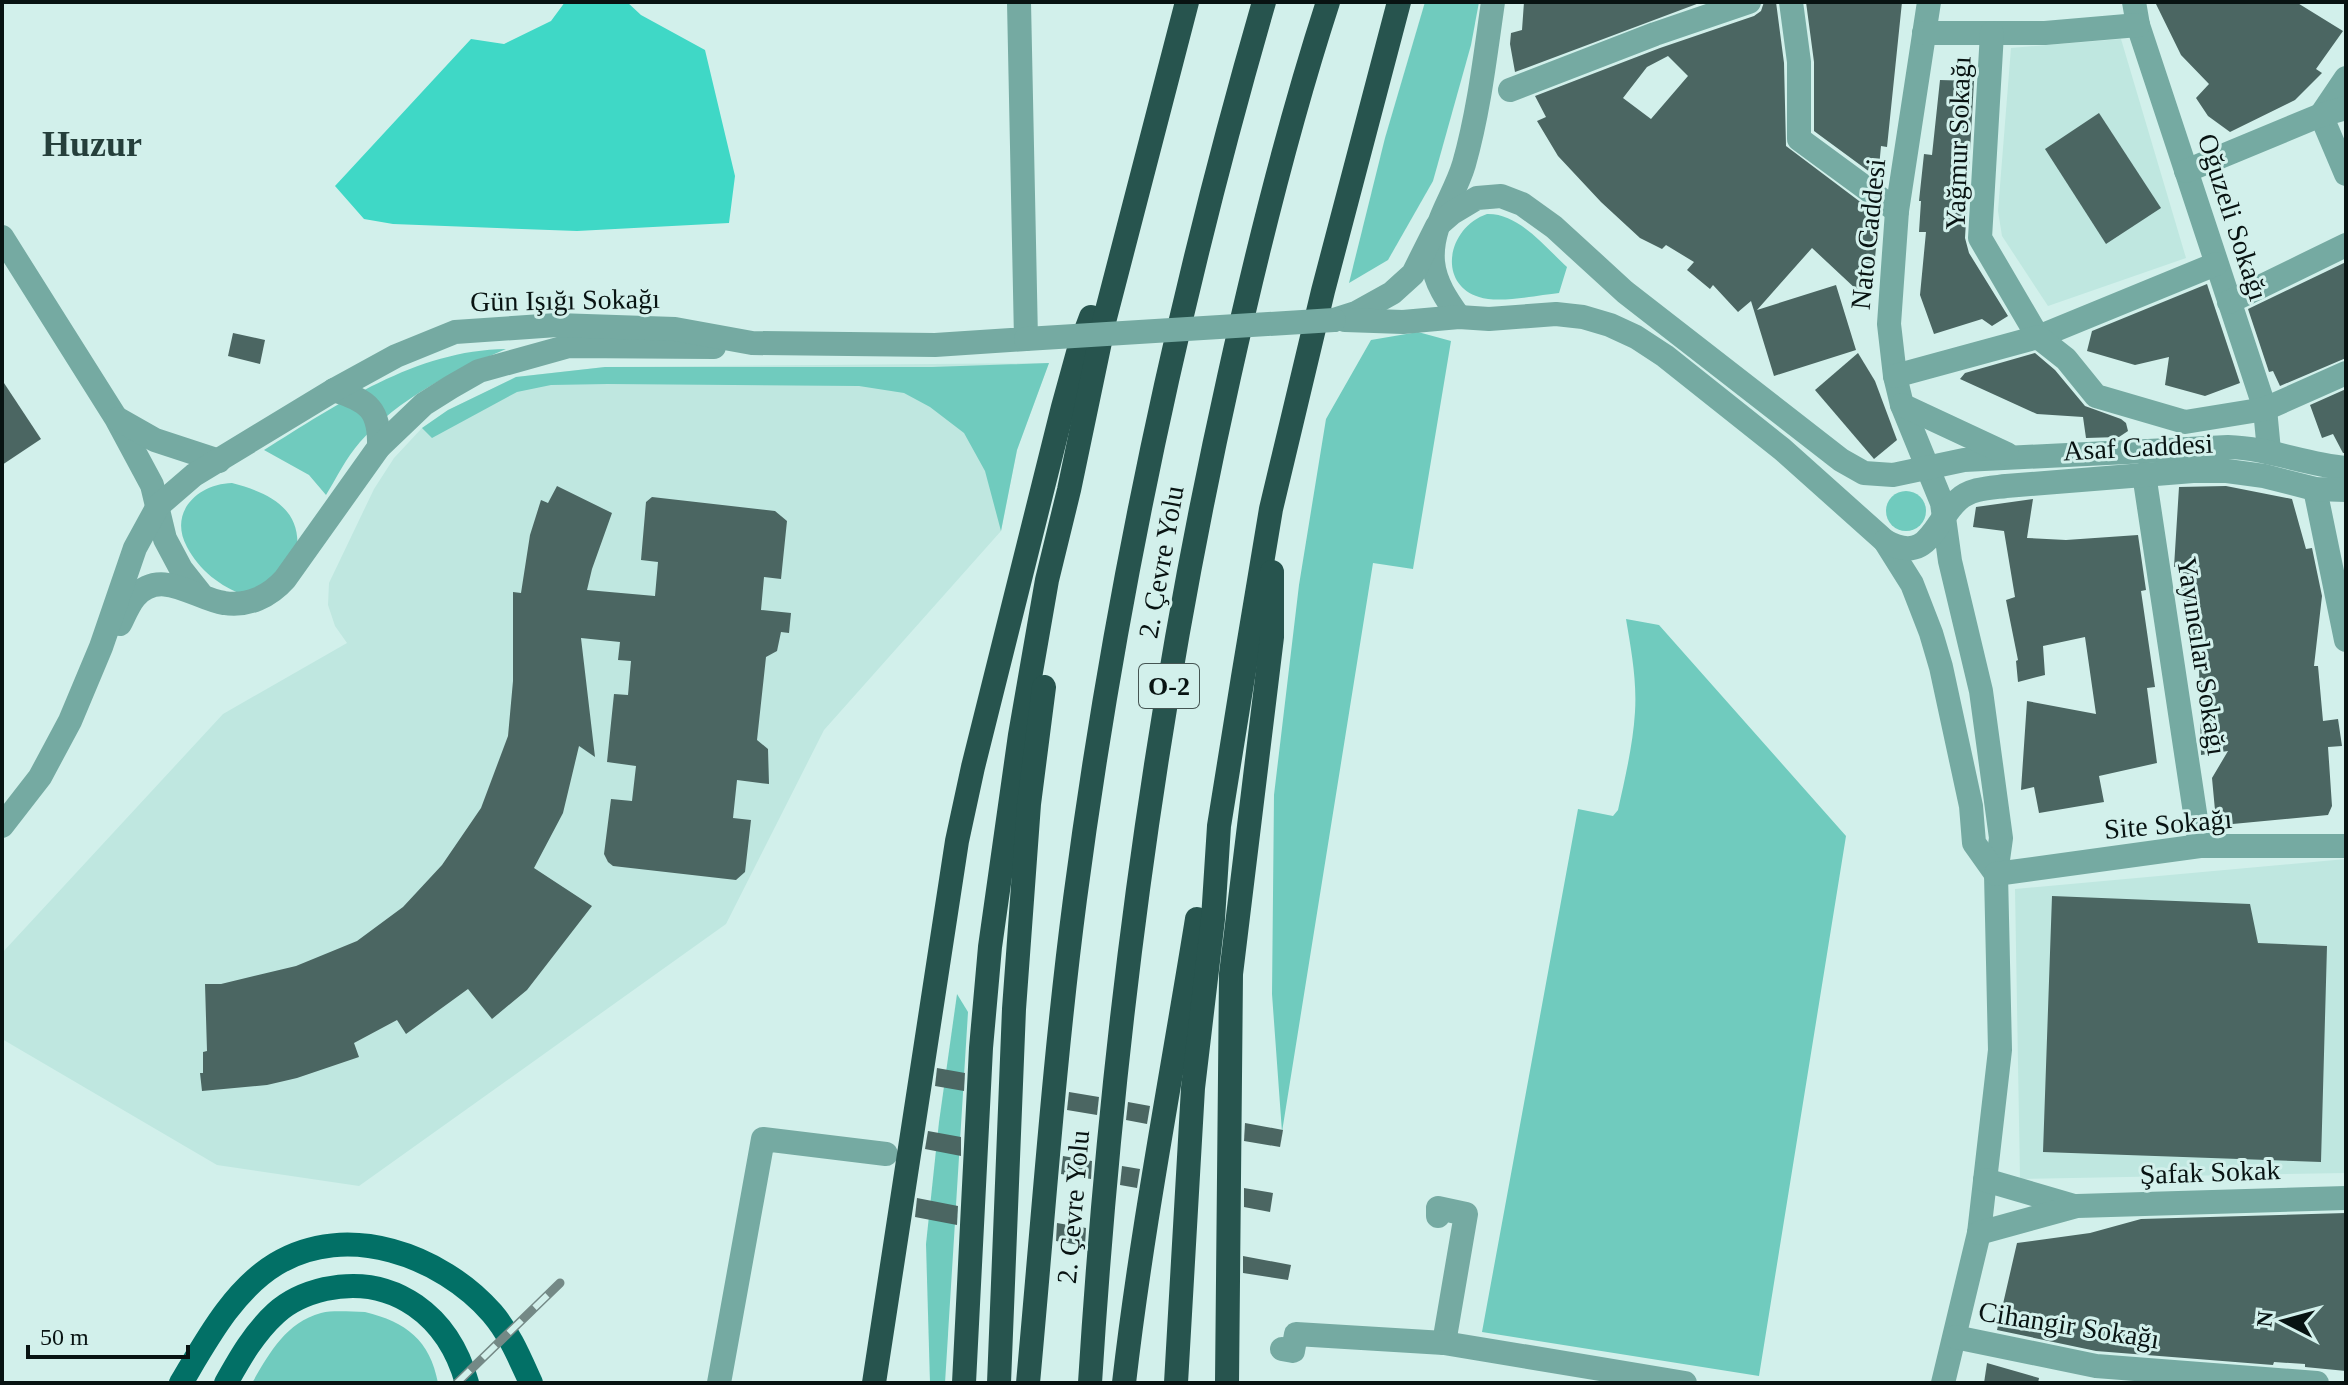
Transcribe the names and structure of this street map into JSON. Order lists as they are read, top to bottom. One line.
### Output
{"streets":{"highway":["2. Çevre Yolu","O-2"],"street":["Yağmur Sokağı","Oğuzeli Sokağı","Nato Caddesi","Gün Işığı Sokağı","Asaf Caddesi","Yayıncılar Sokağı","Site Sokağı","Şafak Sokak","Cihangir Sokağı"]},"crossings":[["Oğuzeli Sokağı","Asaf Caddesi"],["Nato Caddesi","Asaf Caddesi"],["Nato Caddesi","Site Sokağı"],["Nato Caddesi","Cihangir Sokağı"],["Asaf Caddesi","Yayıncılar Sokağı"],["Yayıncılar Sokağı","Site Sokağı"]],"districts":["Huzur"],"scale_bar":"50 m","north":"left"}
